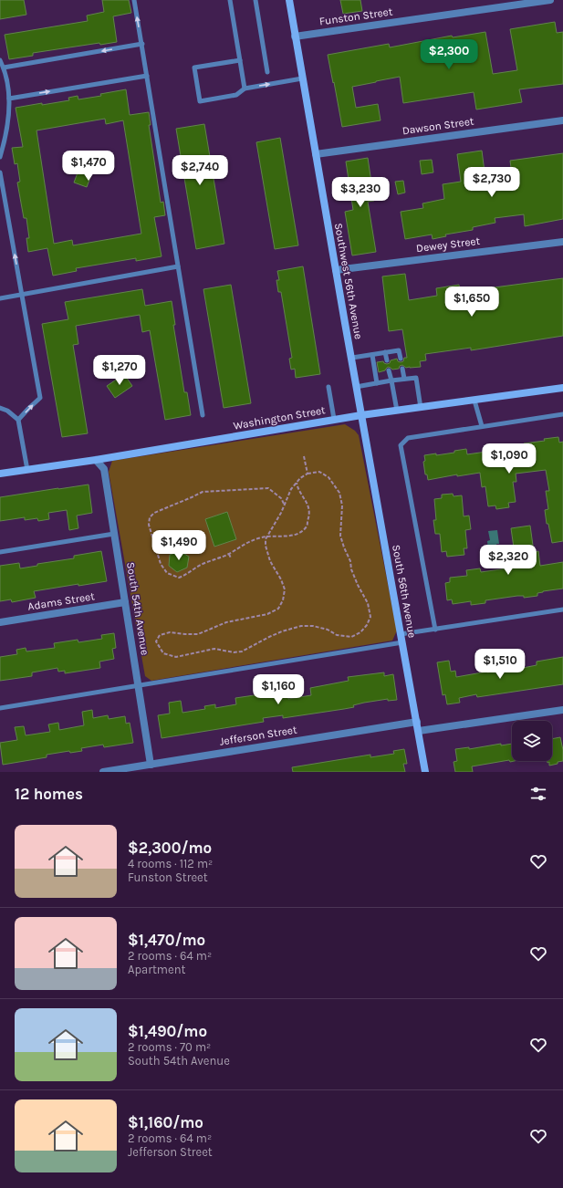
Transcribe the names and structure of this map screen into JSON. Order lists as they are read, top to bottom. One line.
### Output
{"streets":{"street":["Funston Street","Dawson Street","Dewey Street","Southwest 56th Avenue","Washington Street","South 56th Avenue","Adams Street","South 54th Avenue","Jefferson Street"]},"crossings":[["Funston Street","Southwest 56th Avenue"],["Dawson Street","Southwest 56th Avenue"],["Dewey Street","Southwest 56th Avenue"],["Southwest 56th Avenue","Washington Street"],["Southwest 56th Avenue","South 56th Avenue"],["Washington Street","South 56th Avenue"],["Washington Street","South 54th Avenue"],["South 56th Avenue","Jefferson Street"],["Adams Street","South 54th Avenue"],["South 54th Avenue","Jefferson Street"]],"page":{"price":["$2,300","$1,470","$2,740","$2,730","$3,230","$1,650","$1,270","$1,090","$1,490","$2,320","$1,510","$1,160"],"heading":"12 homes","list":[{"name":"$2,300/mo","note":"4 rooms · 112 m² · Funston Street"},{"name":"$1,470/mo","note":"2 rooms · 64 m² · Apartment"},{"name":"$1,490/mo","note":"2 rooms · 70 m² · South 54th Avenue"},{"name":"$1,160/mo","note":"2 rooms · 64 m² · Jefferson Street"}]}}
